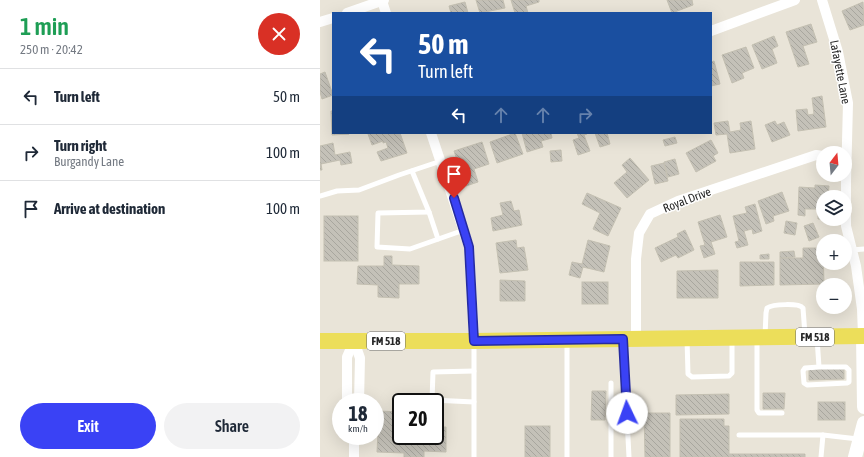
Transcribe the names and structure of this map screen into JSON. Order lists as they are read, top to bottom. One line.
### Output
{"streets":{"main road":["FM 518"],"street":["Lafayette Lane","Royal Drive"]},"crossings":[["Lafayette Lane","FM 518"],["Royal Drive","FM 518"]],"north":"top","page":{"heading":["1 min","250 m · 20:42"],"turn":["50 m","Turn left"],"list":[{"name":"Turn left","value":"50 m"},{"name":"Turn right","note":"Burgandy Lane","value":"100 m"},{"name":"Arrive at destination","value":"100 m"}],"map_buttons":["+","−"],"speed":"18 km/h","limit":"20","buttons":["Exit","Share"]}}
